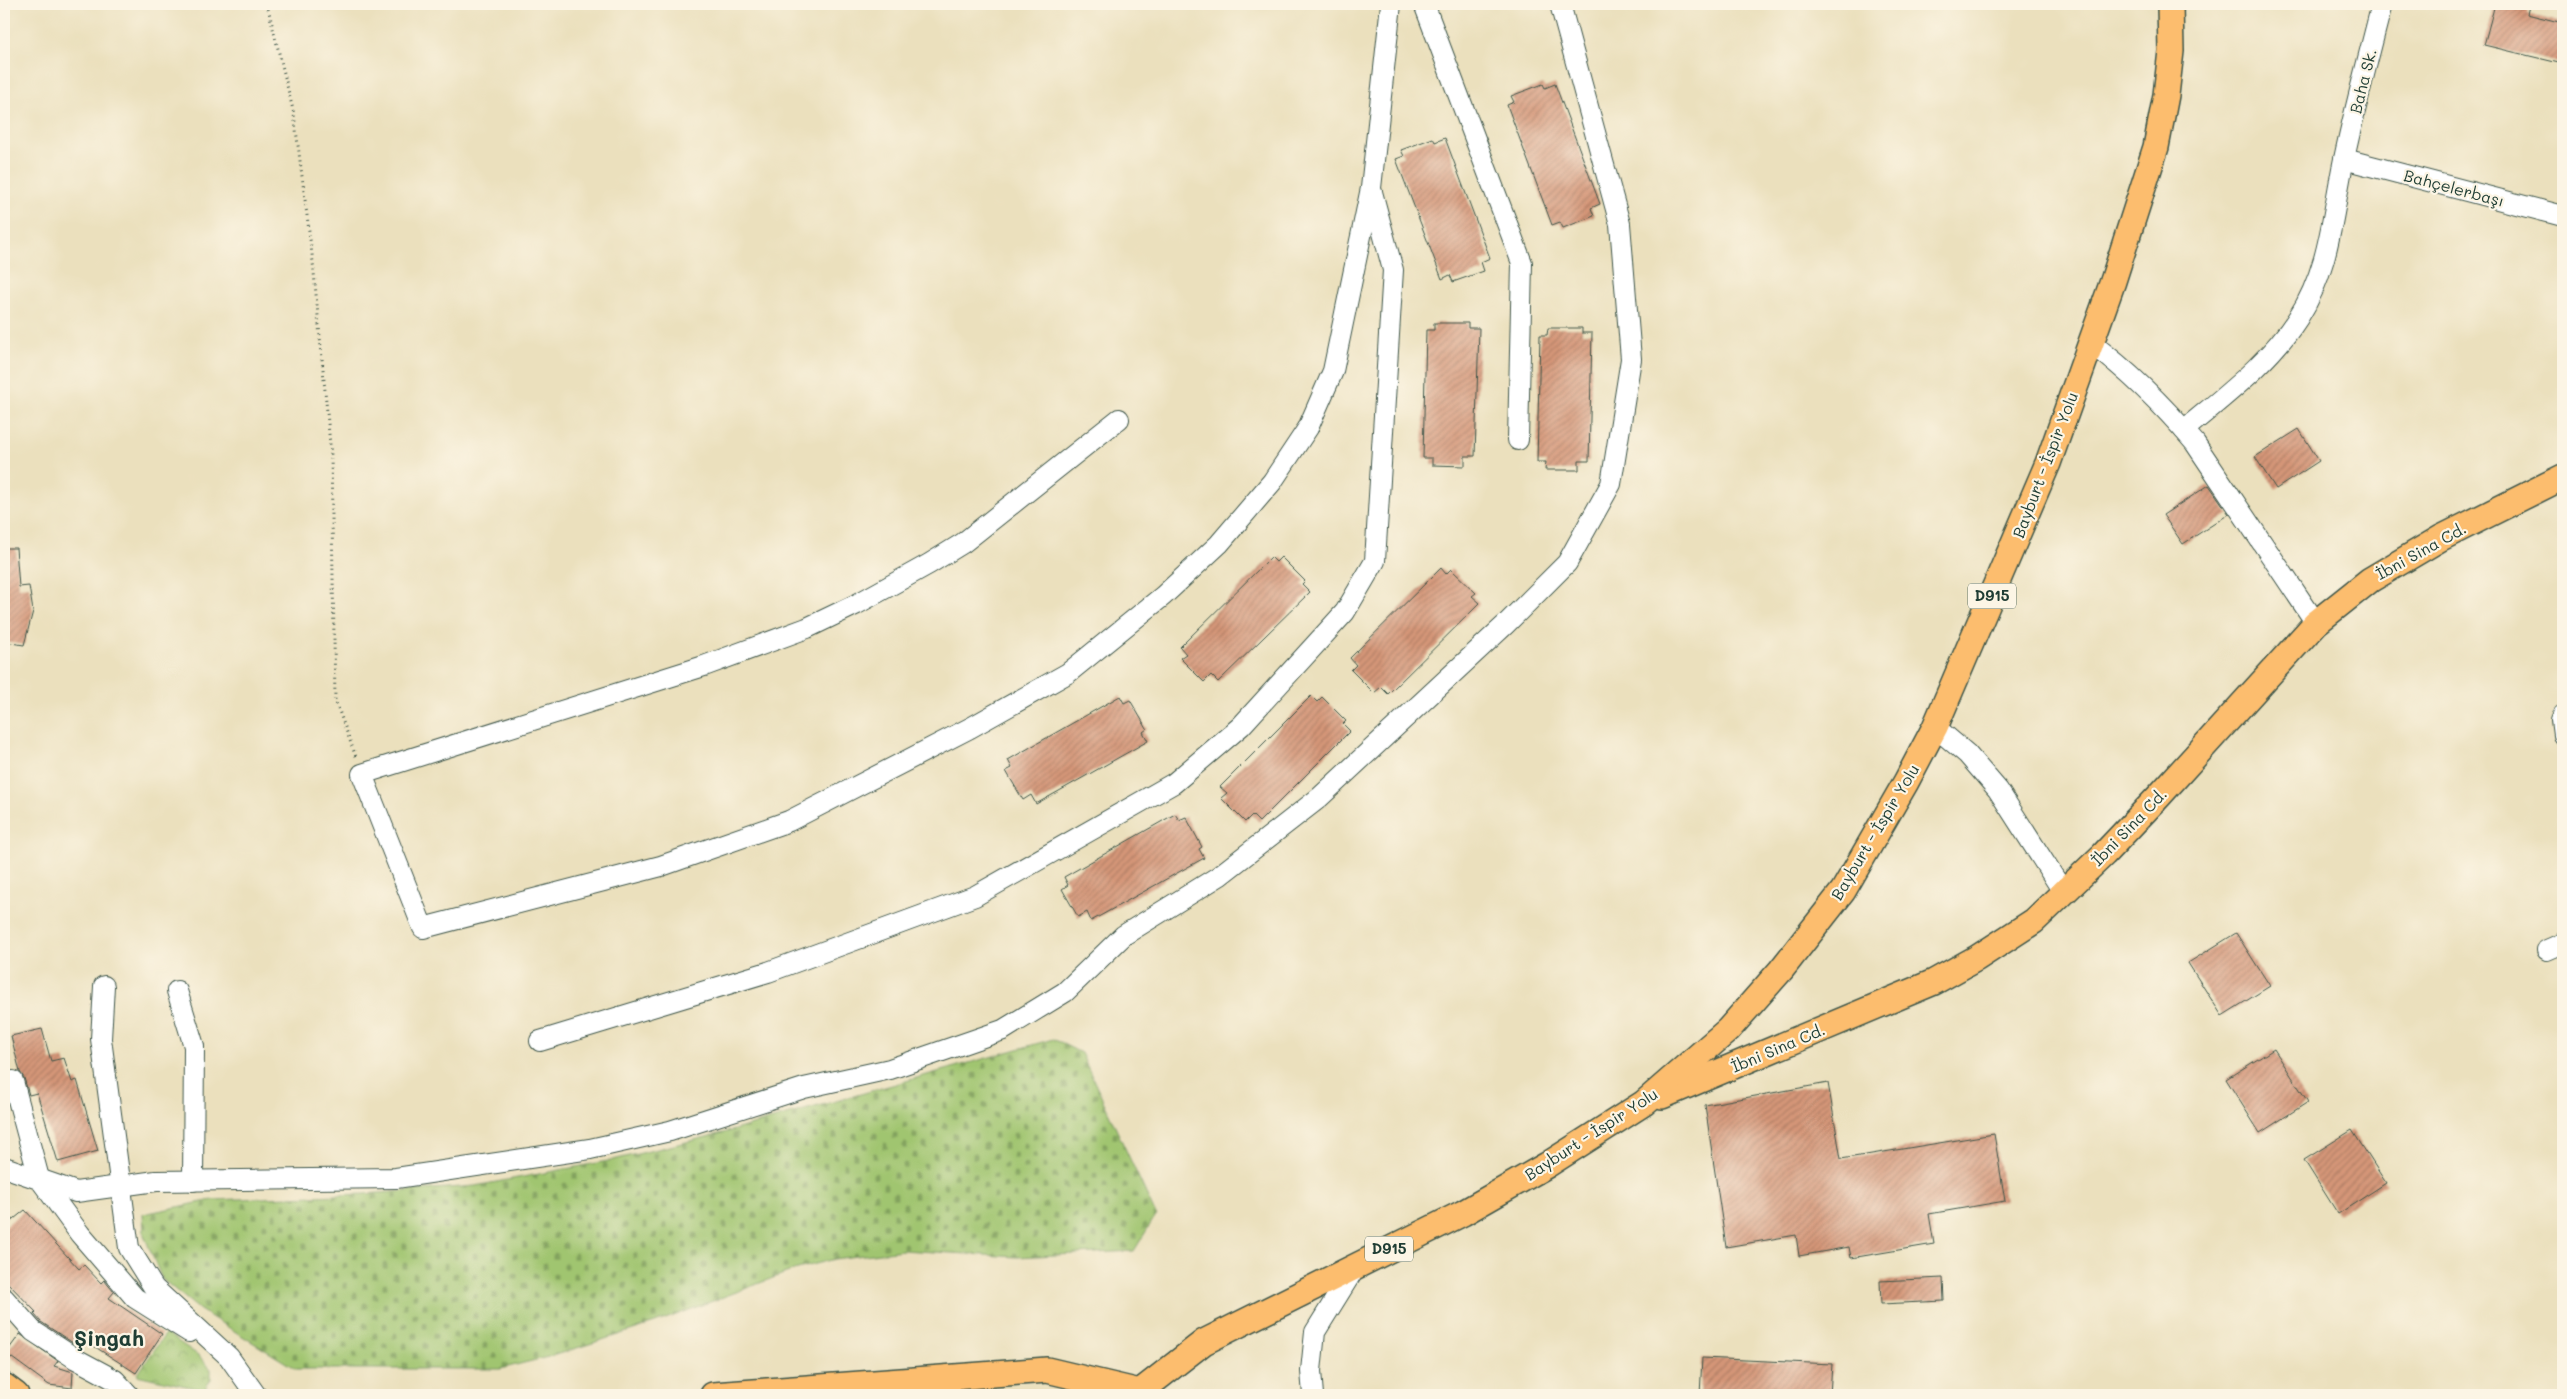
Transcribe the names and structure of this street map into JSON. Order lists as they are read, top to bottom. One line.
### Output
{"streets":{"main road":["Bayburt - İspir Yolu","İbni Sina Cd.","D915"],"street":["Baha Sk.","Bahçelerbaşı"]},"crossings":[["Baha Sk.","Bahçelerbaşı"],["Bayburt - İspir Yolu","İbni Sina Cd."]],"districts":["Şingah"]}
